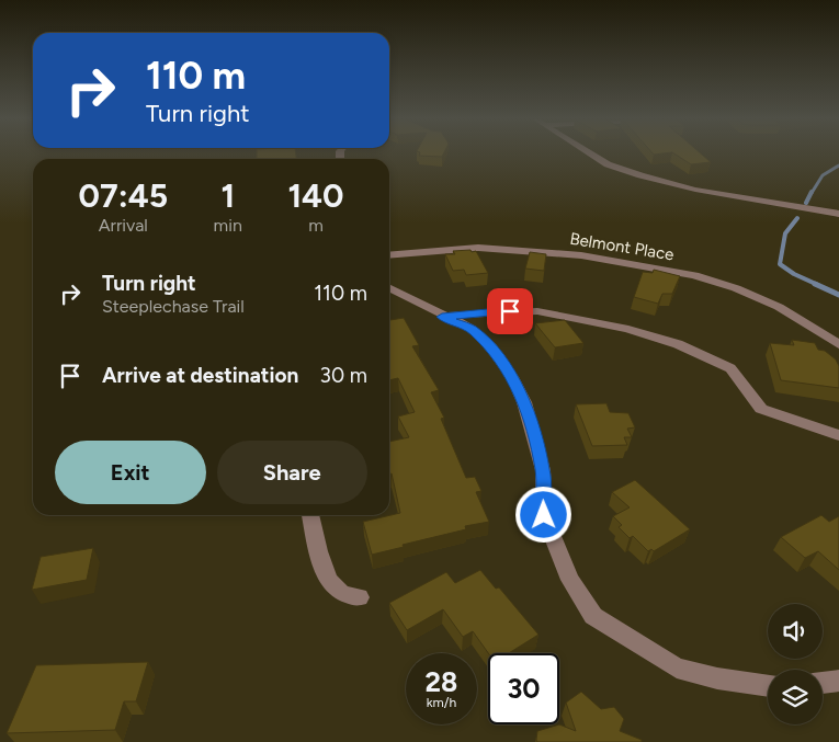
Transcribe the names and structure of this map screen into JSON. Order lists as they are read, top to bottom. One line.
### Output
{"streets":{"street":["Belmont Place"]},"page":{"turn":["110 m","Turn right"],"eta":["07:45","Arrival","1","min","140","m"],"list":[{"name":"Turn right","note":"Steeplechase Trail","value":"110 m"},{"name":"Arrive at destination","value":"30 m"}],"buttons":["Exit","Share"],"speed":"28 km/h","limit":"30"}}
